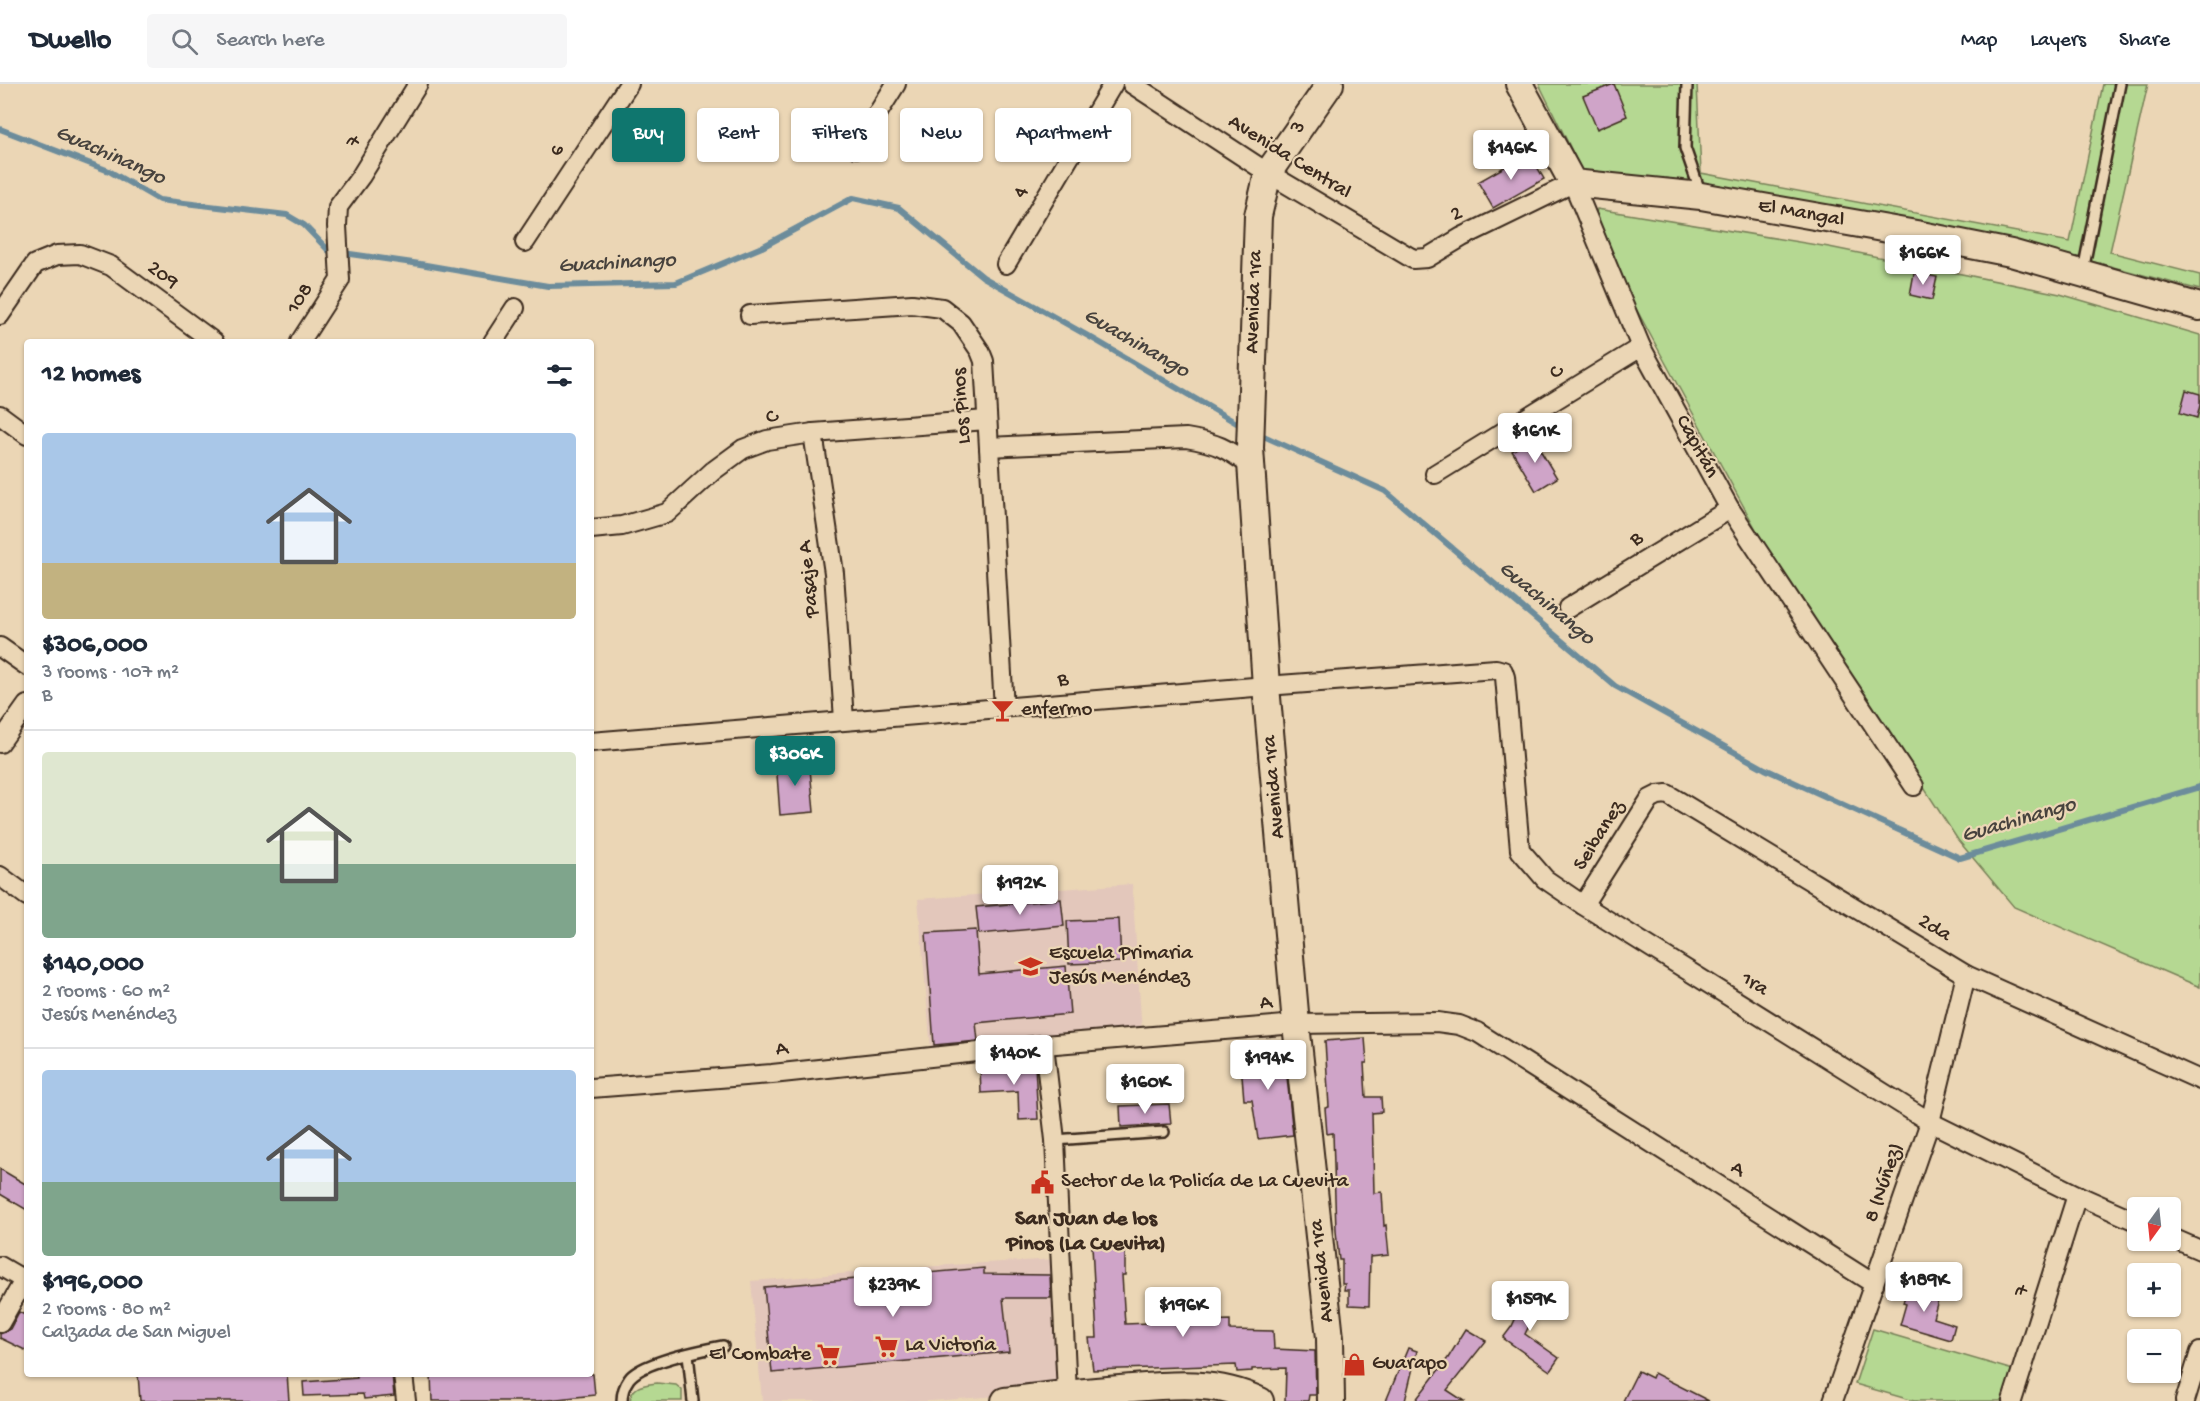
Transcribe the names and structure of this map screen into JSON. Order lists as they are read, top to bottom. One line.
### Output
{"streets":{"street":["3","7","6","Avenida Central","4","El Mangal","2","209","108","Avenida 1ra","C","Los Pinos","Capitán","B","Pasaje A","Seibanez","2da","1ra","A","8 (Núñez)"]},"crossings":[["3","Avenida Central"],["3","Avenida 1ra"],["7","108"],["7","1ra"],["Avenida Central","2"],["Avenida Central","Avenida 1ra"],["El Mangal","2"],["El Mangal","Capitán"],["2","Capitán"],["Avenida 1ra","B"],["Avenida 1ra","A"],["C","Los Pinos"],["C","Capitán"],["C","Pasaje A"],["Los Pinos","B"],["Capitán","B"],["B","Pasaje A"],["B","1ra"],["Seibanez","2da"],["Seibanez","1ra"],["2da","8 (Núñez)"],["1ra","8 (Núñez)"],["A","8 (Núñez)"]],"districts":["San Juan de los Pinos (La Cuevita)"],"water":["Guachinango"],"places":{"bar":["enfermo"],"school or university":["Escuela Primaria Jesús Menéndez"],"public building":["Sector de la Policía de La Cuevita"],"supermarket":["La Victoria","El Combate"],"shop":["Guarapo"]},"north":"bottom","page":{"header":"Dwello","search":"Search here","nav":["Map","Layers","Share"],"chip":["Buy","Rent","Filters","New","Apartment"],"price":["$146K","$166K","$161K","$306K","$192K","$140K","$194K","$160K","$189K","$239K","$159K","$196K"],"heading":"12 homes","list":[{"name":"$306,000","note":"3 rooms · 107 m² · B"},{"name":"$140,000","note":"2 rooms · 60 m² · Jesús Menéndez"},{"name":"$196,000","note":"2 rooms · 80 m² · Calzada de San Miguel"}],"map_buttons":["+","−"]}}
